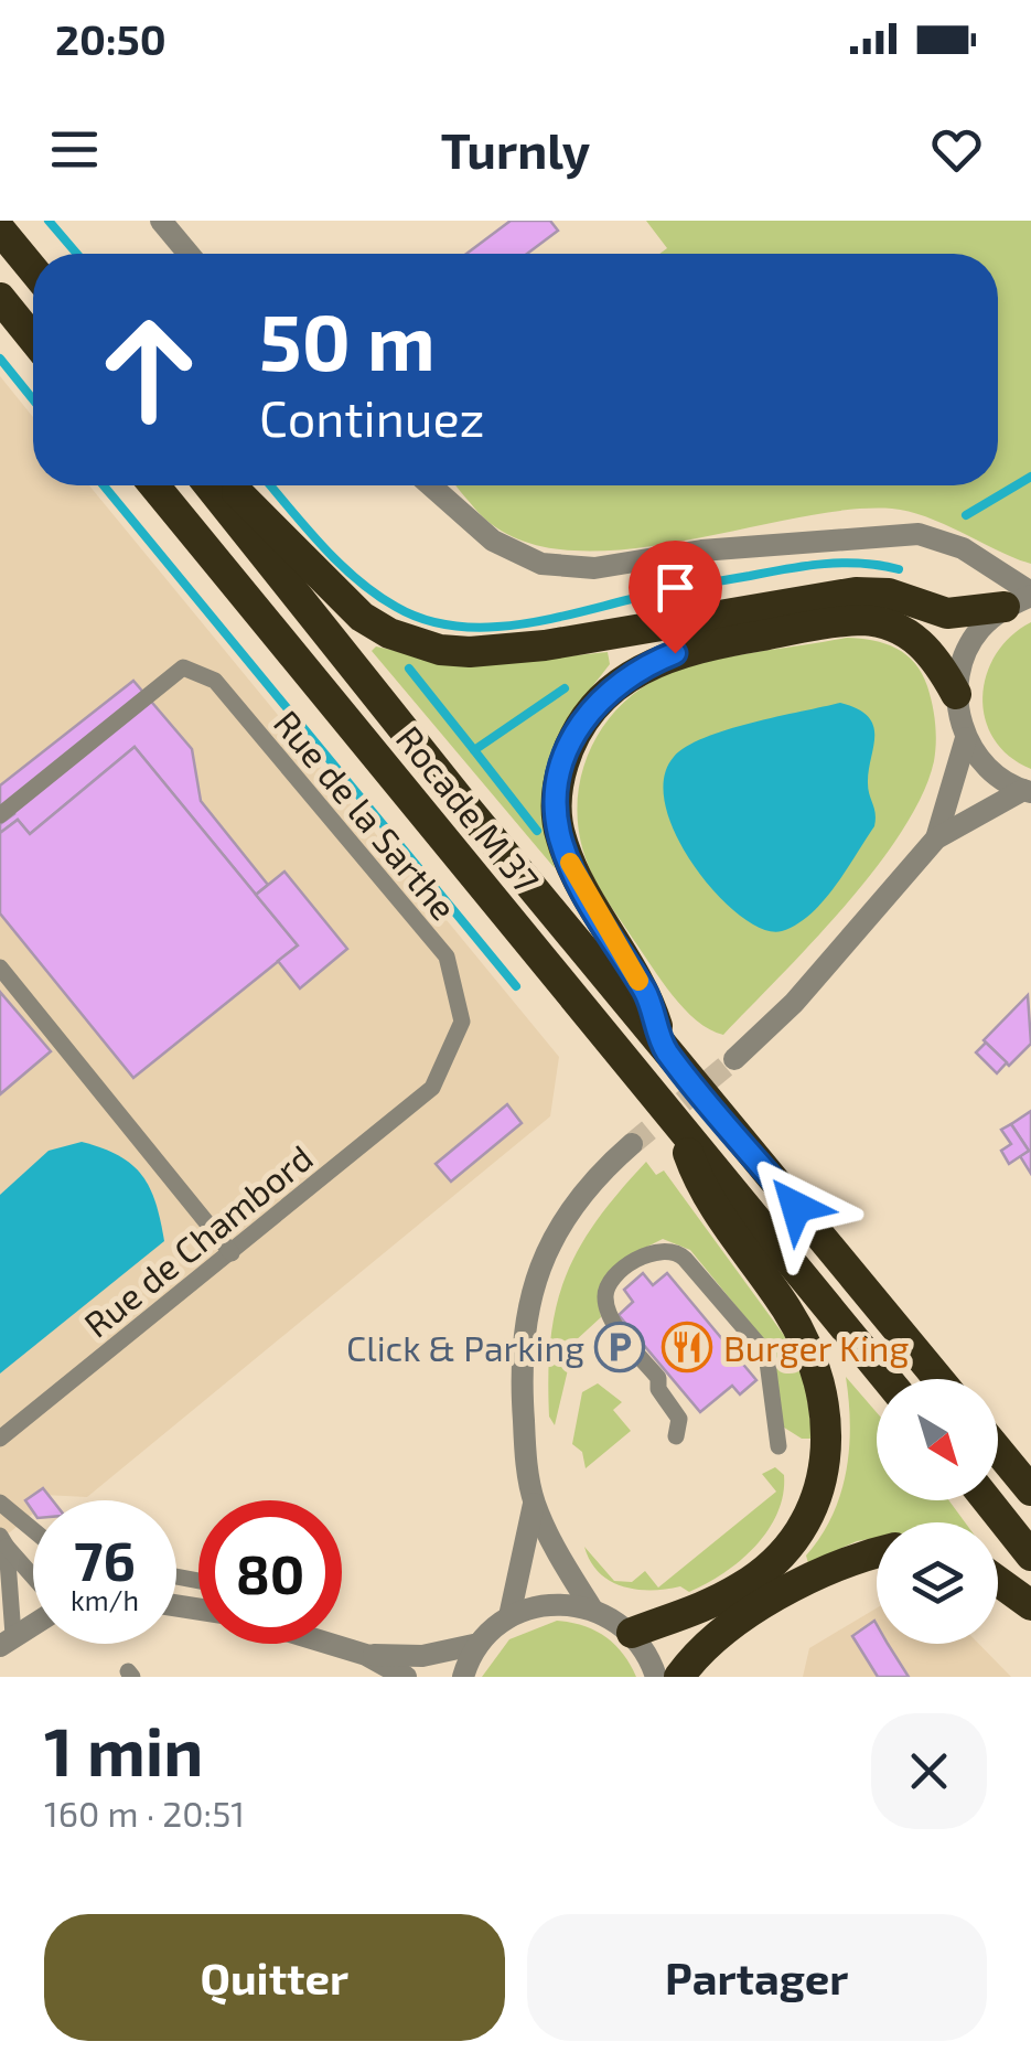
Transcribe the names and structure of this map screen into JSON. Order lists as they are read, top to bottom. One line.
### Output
{"streets":{"highway":["Rocade M 37"],"lane":["Rue de la Sarthe","Rue de Chambord"]},"crossings":[["Rue de la Sarthe","Rue de Chambord"]],"places":{"parking":["Click & Parking"],"restaurant":["Burger King"]},"north":"bottom right","page":{"status":"20:50","header":"Turnly","turn":["50 m","Continuez"],"speed":"76 km/h","limit":"80","heading":["1 min","160 m · 20:51"],"buttons":["Quitter","Partager"]}}
